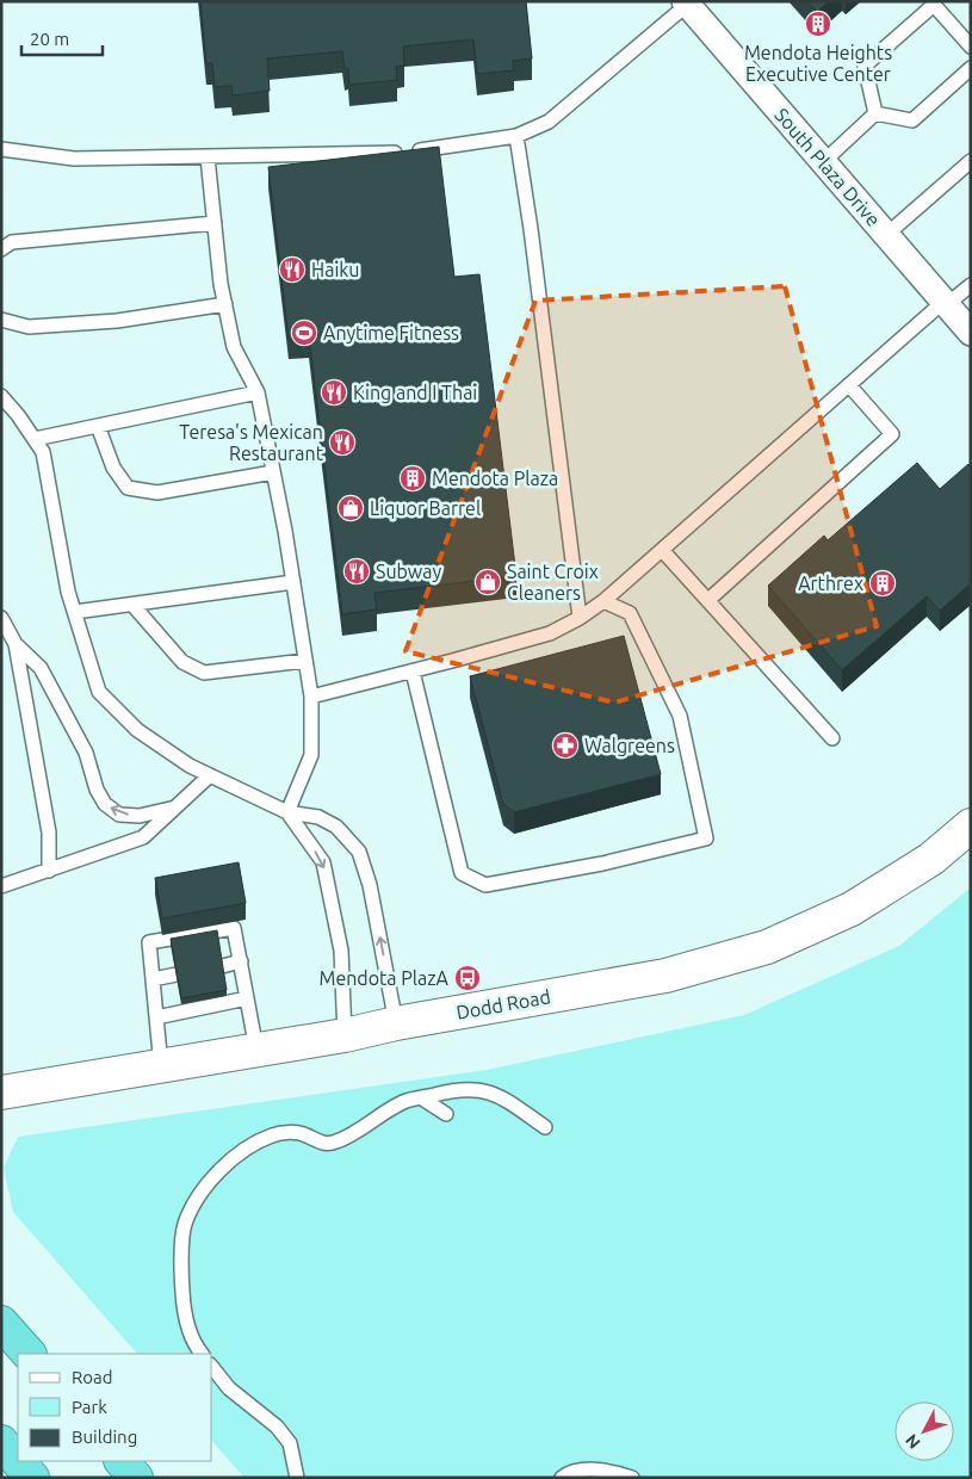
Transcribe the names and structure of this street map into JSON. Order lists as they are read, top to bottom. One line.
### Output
{"streets":{"main road":["Dodd Road"],"street":["South Plaza Drive"]},"places":{"building":["Mendota Heights Executive Center","Mendota Plaza","Arthrex"],"restaurant":["Haiku","King and I Thai","Teresa's Mexican Restaurant","Subway"],"sports":["Anytime Fitness"],"shop":["Liquor Barrel","Saint Croix Cleaners"],"pharmacy":["Walgreens"],"bus stop":["Mendota PlazA"]},"legend":["Road","Park","Building"],"scale_bar":"20 m","north":"bottom left"}
